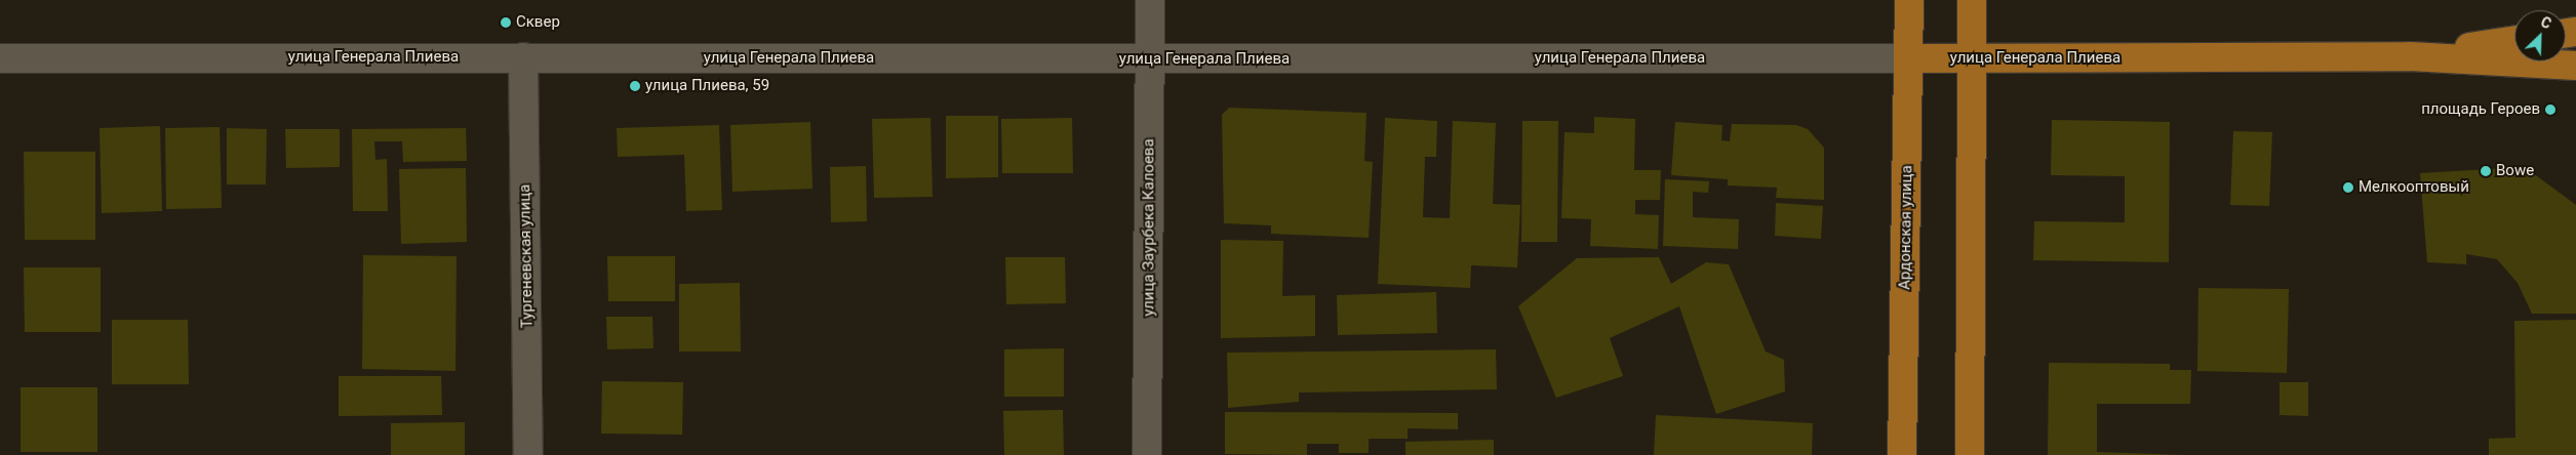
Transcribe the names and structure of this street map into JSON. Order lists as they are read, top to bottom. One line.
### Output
{"streets":{"main road":["улица Генерала Плиева","Ардонская улица"],"street":["улица Заурбека Калоева","Тургеневская улица"]},"crossings":[["улица Генерала Плиева","улица Заурбека Калоева"],["улица Генерала Плиева","Ардонская улица"],["улица Генерала Плиева","Тургеневская улица"]],"places":["Сквер","улица Плиева, 59","площадь Героев","Bowe","Мелкооптовый"],"north":"top right"}
